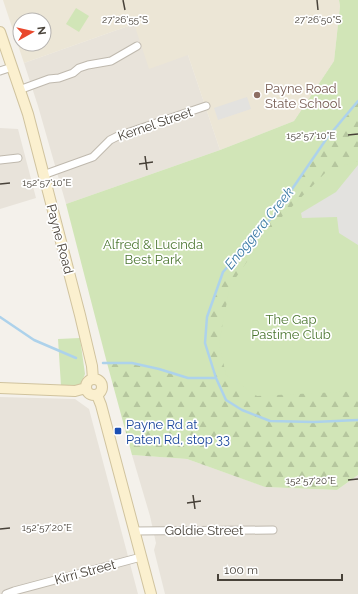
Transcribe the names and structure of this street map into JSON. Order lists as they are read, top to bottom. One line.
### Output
{"streets":{"main road":["Payne Road"],"street":["Kernel Street","Goldie Street","Kirri Street"]},"crossings":[["Kernel Street","Payne Road"]],"water":["Enoggera Creek"],"parks":["Alfred & Lucinda Best Park","The Gap Pastime Club"],"places":{"other":["Payne Road State School"],"transit":["Payne Rd at Paten Rd, stop 33"]},"scale_bar":"100 m","north":"right","coordinates":["27°26'55\"S","27°26'50\"S","152°57'10\"E","152°57'20\"E"]}
